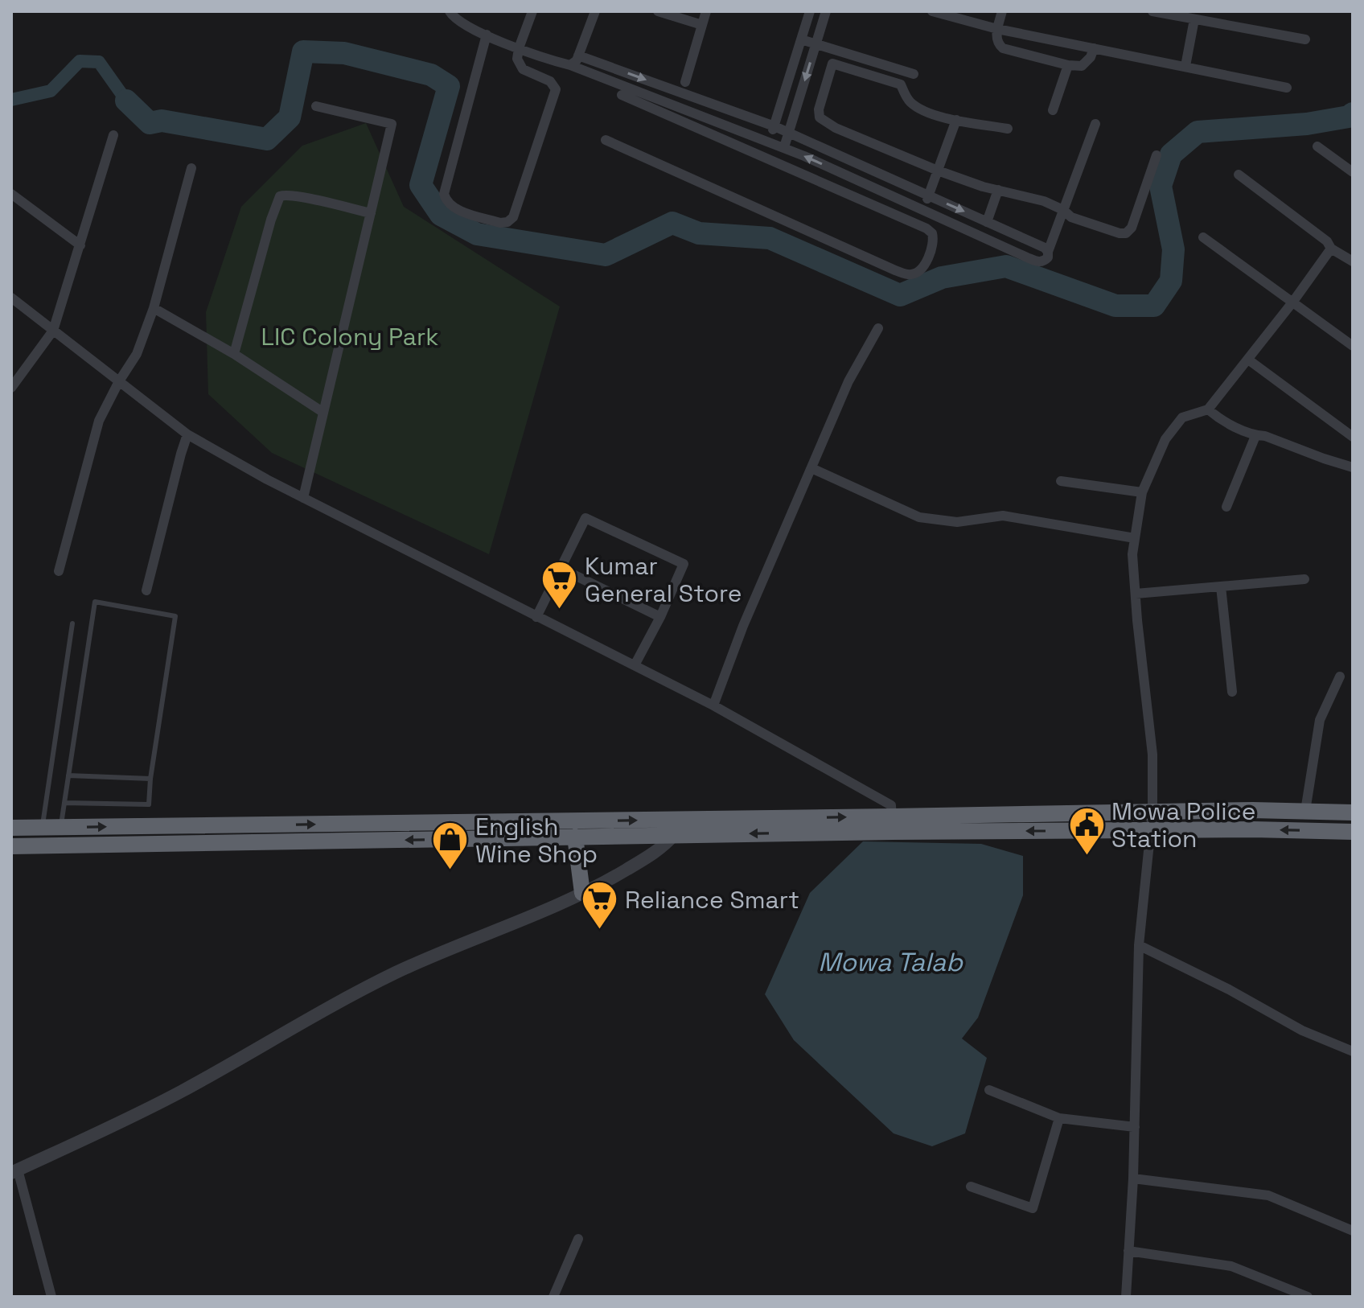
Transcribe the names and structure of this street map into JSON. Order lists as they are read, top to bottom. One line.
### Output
{"water":["Mowa Talab"],"parks":["LIC Colony Park"],"places":{"supermarket":["Kumar General Store","Reliance Smart"],"public building":["Mowa Police Station"],"shop":["English Wine Shop"]}}
